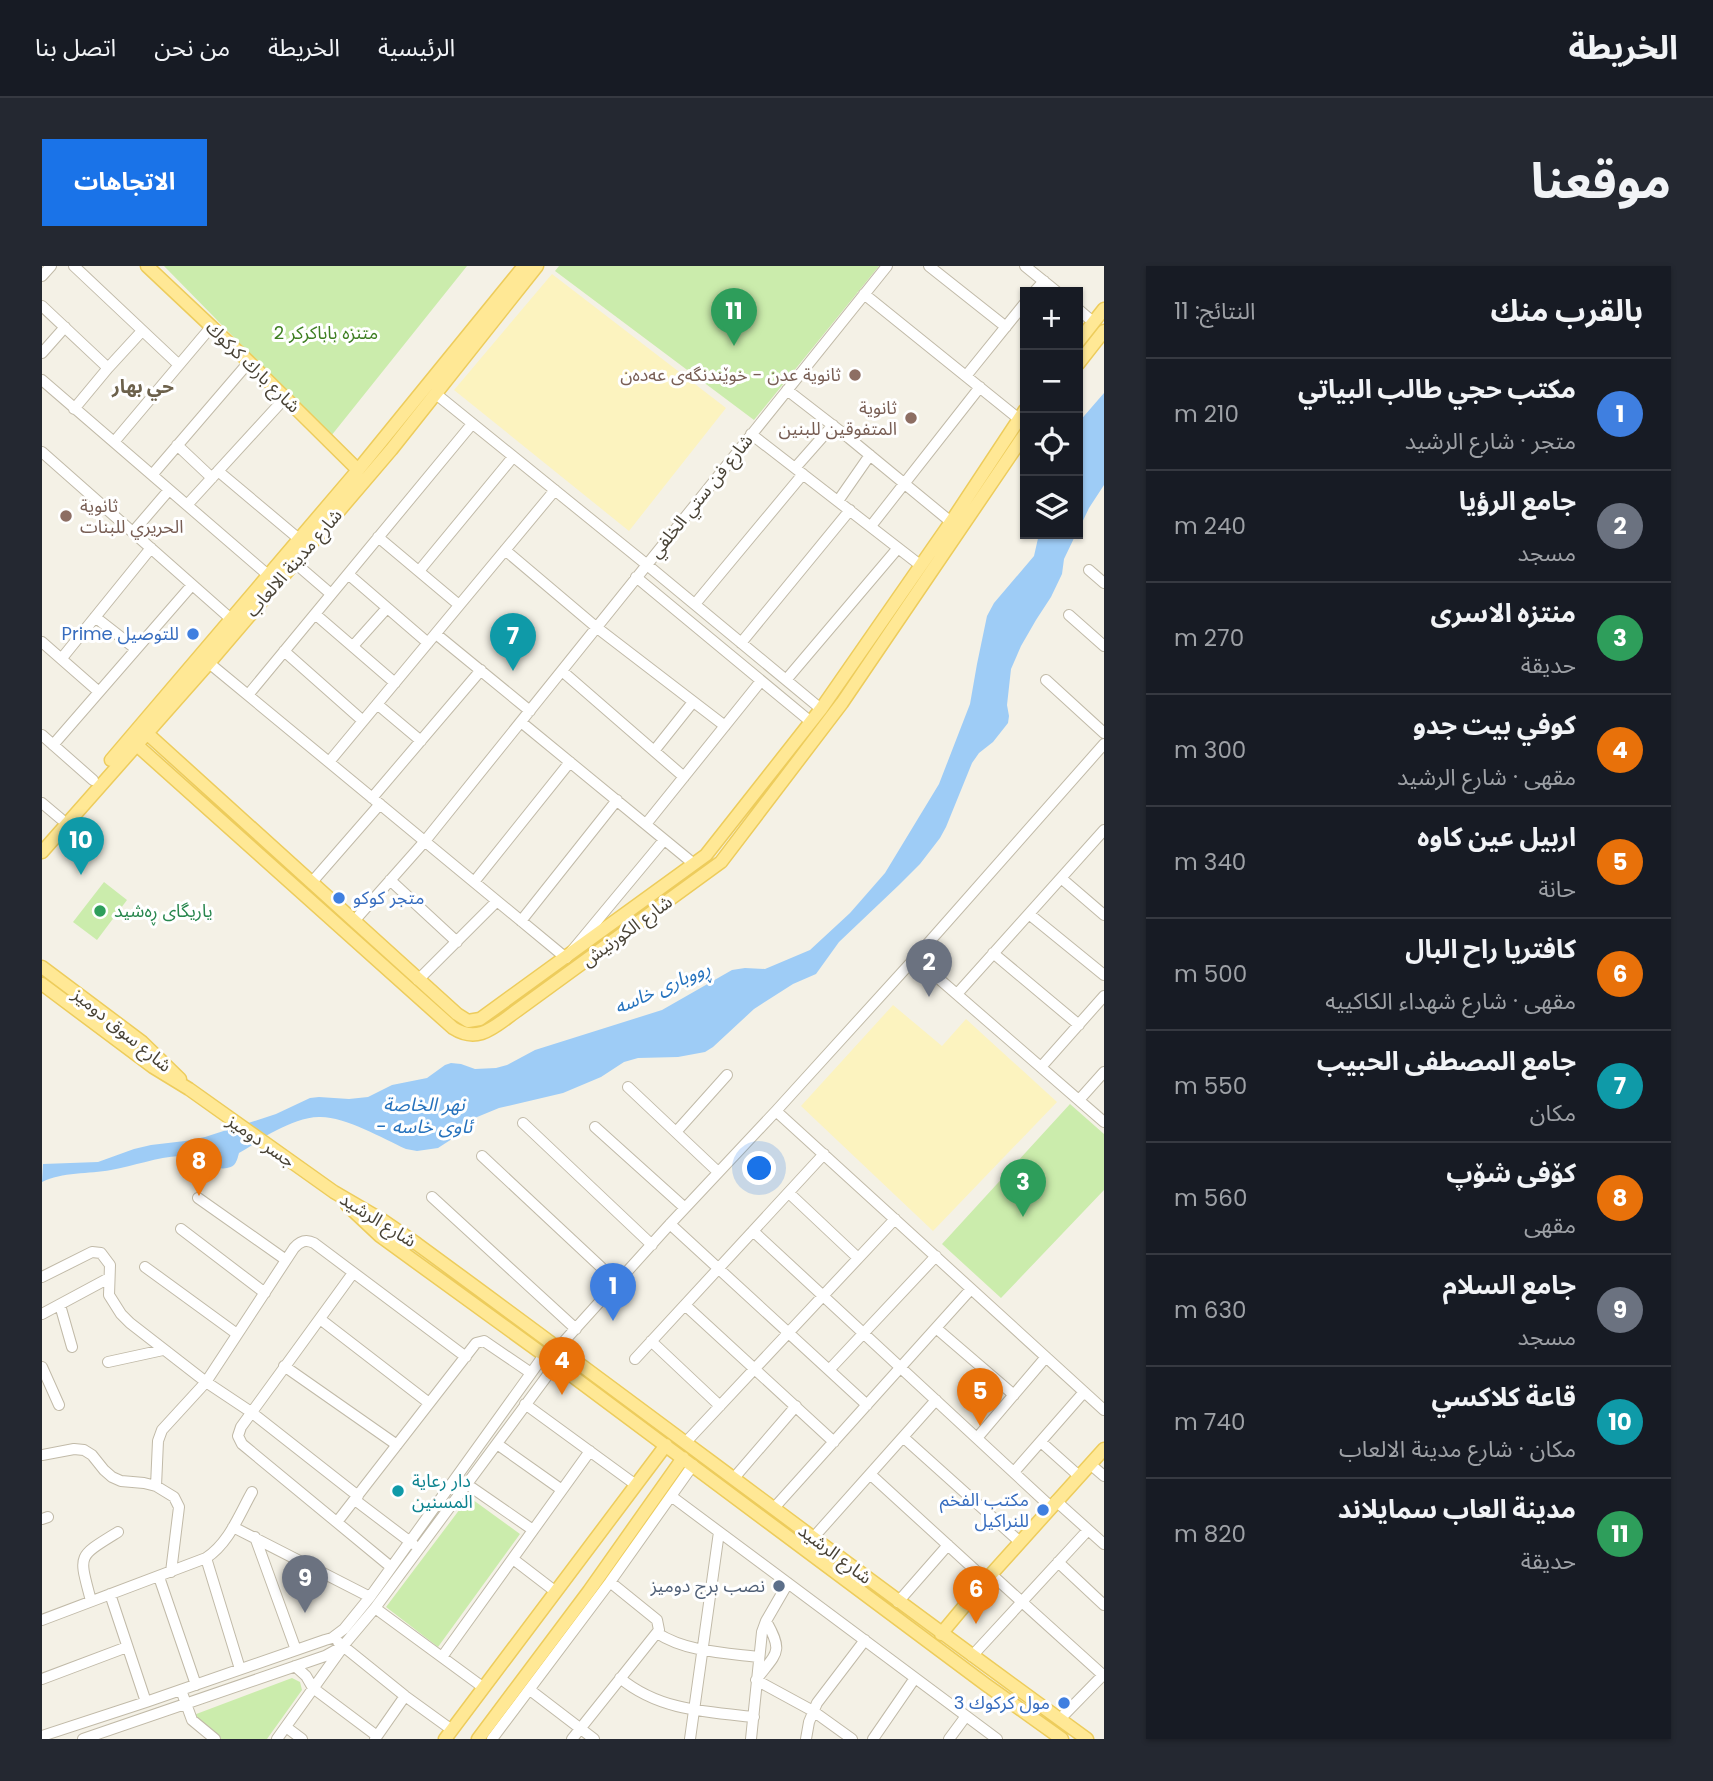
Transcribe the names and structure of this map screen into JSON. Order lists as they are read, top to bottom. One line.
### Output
{"streets":{"main road":["شارع بارك كركوك","شارع مدينة الالعاب","شارع الكورنيش","شارع سوق دوميز","جسر دوميز","شارع الرشيد"],"street":["شارع فن ستي الخلفي"]},"crossings":[["شارع بارك كركوك","شارع مدينة الالعاب"],["شارع فن ستي الخلفي","شارع الكورنيش"],["شارع مدينة الالعاب","شارع الكورنيش"],["شارع سوق دوميز","جسر دوميز"],["جسر دوميز","شارع الرشيد"]],"districts":["حي بهار"],"water":["ڕووباری خاسە","نهر الخاصة - ئاوی خاسە"],"parks":["متنزه باباكركر 2"],"places":["ثانوية عدن - خوێندنگەی عەدەن","ثانوية المتفوقين للبنين","ثانوية الحريري للبنات","Prime للتوصيل","متجر كوكو","یاریگای ڕەشید","دار رعاية المسنين","مكتب الفخم للنراكيل","نصب برج دوميز","مول كركوك 3"],"page":{"header":"الخريطة","nav":["الرئيسية","الخريطة","من نحن","اتصل بنا"],"title":"موقعنا","buttons":"الاتجاهات","heading":["بالقرب منك","النتائج: 11"],"map_buttons":["+","−"],"pins":["11","7","10","2","8","3","1","4","5","9","6"],"list":[{"mark":"1","name":"مكتب حجي طالب البياتي","note":"متجر · شارع الرشيد","value":"210 m"},{"mark":"2","name":"جامع الرؤيا","note":"مسجد","value":"240 m"},{"mark":"3","name":"منتزه الاسرى","note":"حديقة","value":"270 m"},{"mark":"4","name":"كوفي بيت جدو","note":"مقهى · شارع الرشيد","value":"300 m"},{"mark":"5","name":"اربيل عين كاوه","note":"حانة","value":"340 m"},{"mark":"6","name":"كافتريا راح البال","note":"مقهى · شارع شهداء الكاكييه","value":"500 m"},{"mark":"7","name":"جامع المصطفى الحبيب","note":"مكان","value":"550 m"},{"mark":"8","name":"کۆفی شۆپ","note":"مقهى","value":"560 m"},{"mark":"9","name":"جامع السلام","note":"مسجد","value":"630 m"},{"mark":"10","name":"قاعة كلاكسي","note":"مكان · شارع مدينة الالعاب","value":"740 m"},{"mark":"11","name":"مدينة العاب سمايلاند","note":"حديقة","value":"820 m"}]}}
